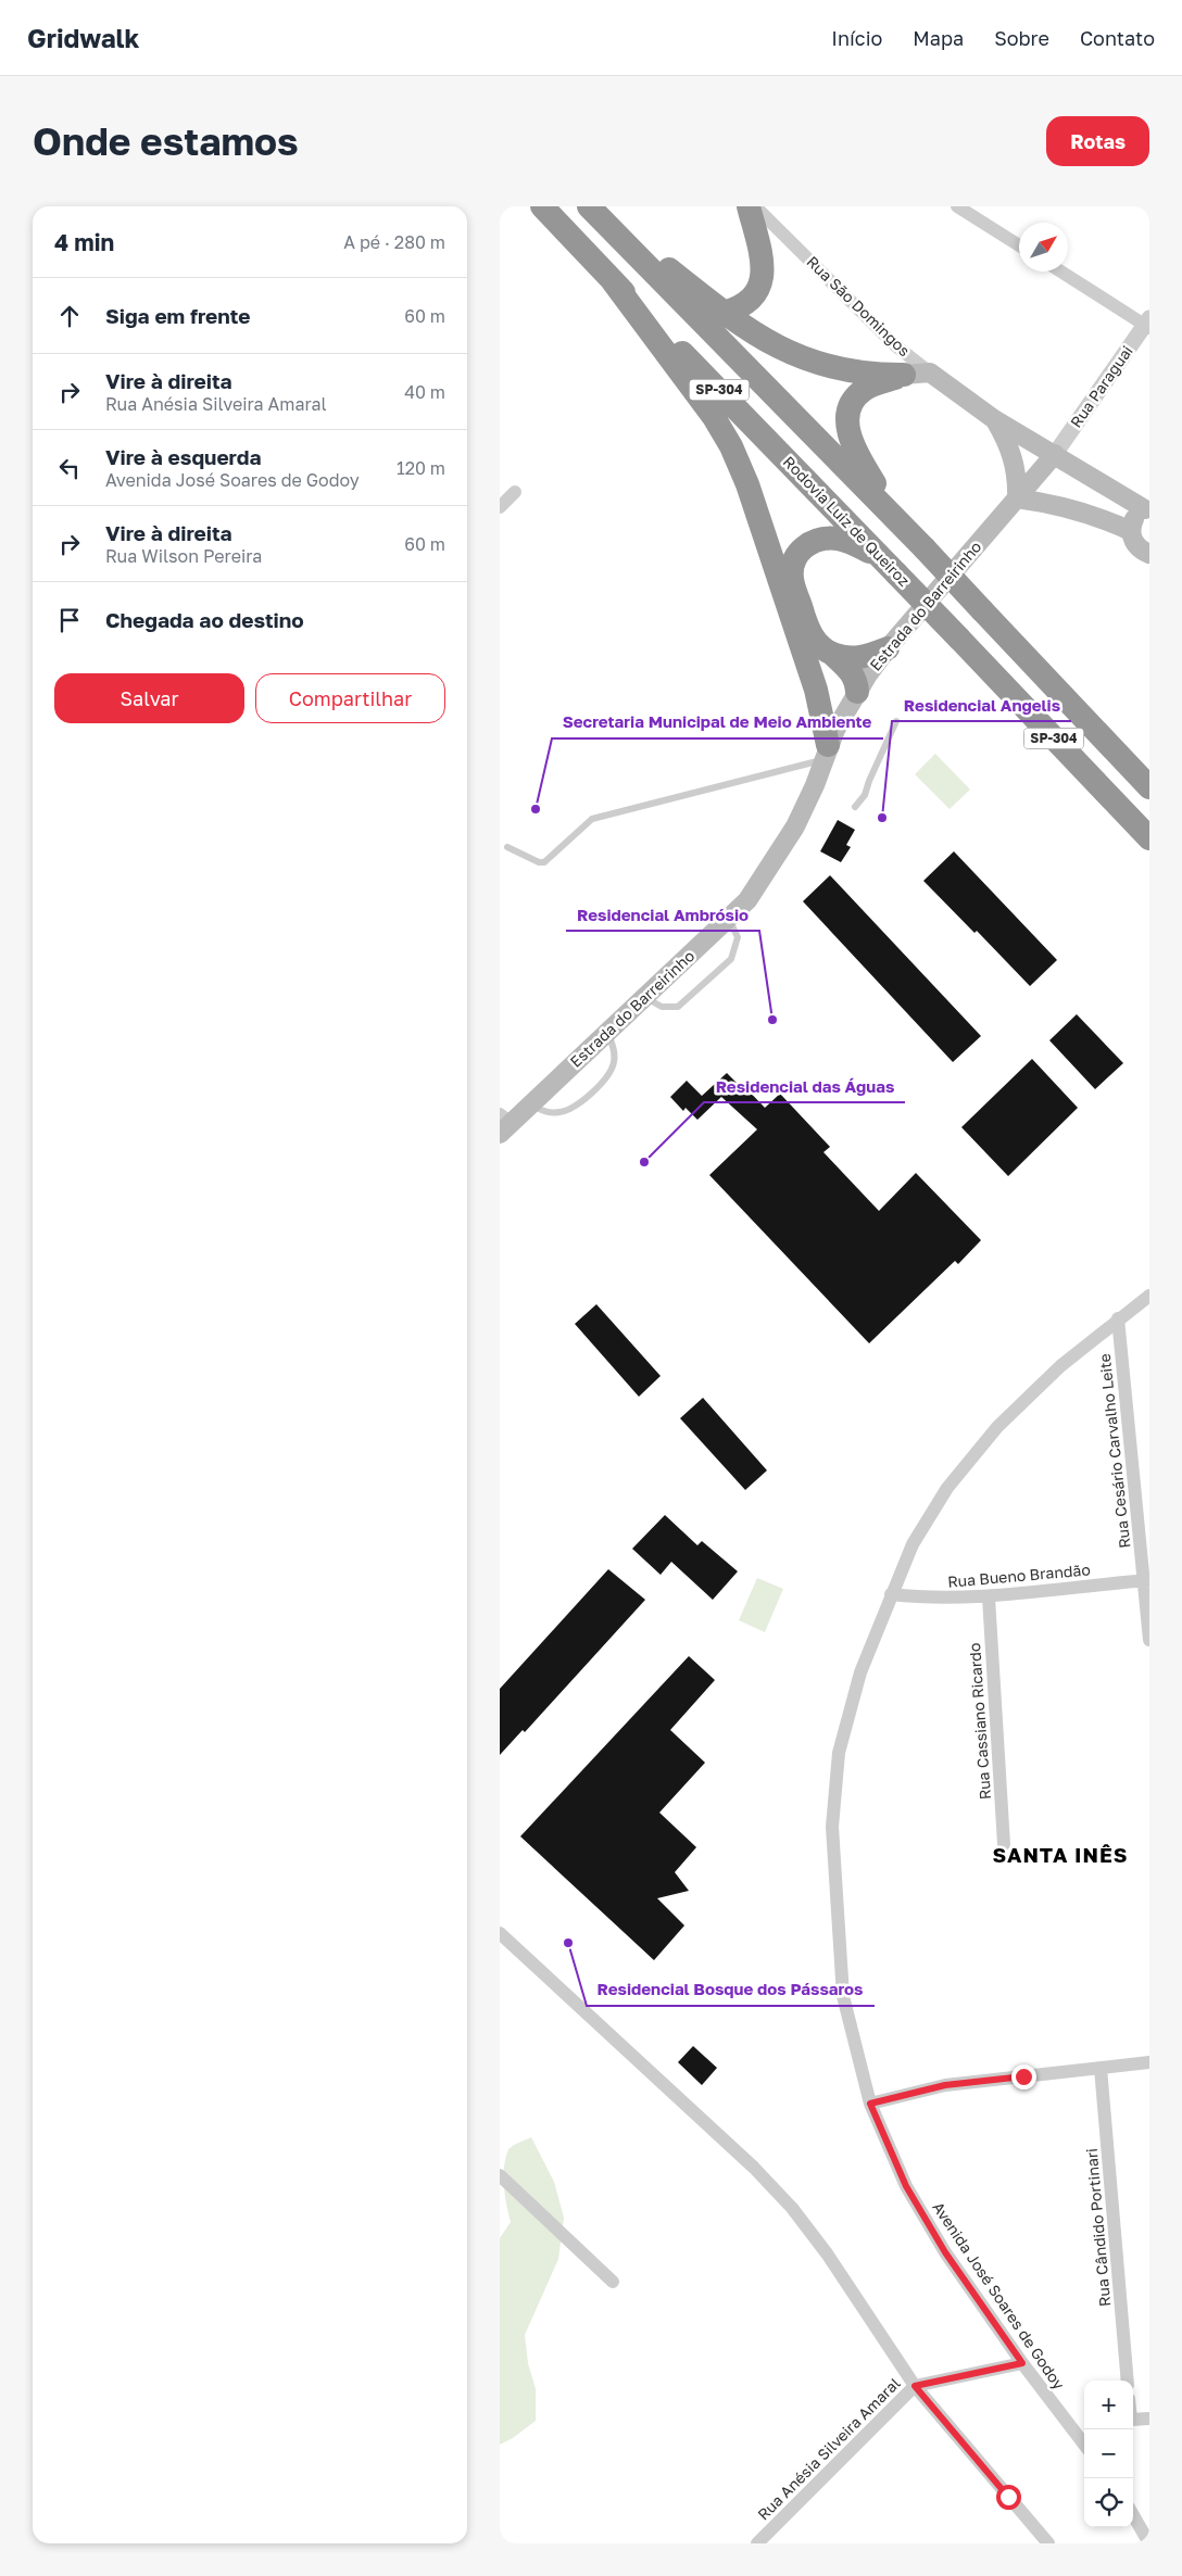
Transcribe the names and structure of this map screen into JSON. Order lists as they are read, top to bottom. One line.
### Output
{"streets":{"highway":["SP-304","Rodovia Luiz de Queiroz"],"main road":["Rua São Domingos","Estrada do Barreirinho"],"street":["Rua Paraguai","Rua Cesário Carvalho Leite","Rua Bueno Brandão","Rua Cassiano Ricardo","Rua Cândido Portinari","Avenida José Soares de Godoy","Rua Anésia Silveira Amaral"]},"crossings":[["Rua São Domingos","Rua Paraguai"],["Rua São Domingos","Estrada do Barreirinho"],["Rua Paraguai","Estrada do Barreirinho"],["Rua Cesário Carvalho Leite","Rua Bueno Brandão"],["Rua Cesário Carvalho Leite","Avenida José Soares de Godoy"],["Rua Bueno Brandão","Rua Cassiano Ricardo"],["Rua Bueno Brandão","Avenida José Soares de Godoy"],["Avenida José Soares de Godoy","Rua Anésia Silveira Amaral"]],"districts":["SANTA INÊS"],"places":["Secretaria Municipal de Meio Ambiente","Residencial Angelis","Residencial Ambrósio","Residencial das Águas","Residencial Bosque dos Pássaros"],"north":"top right","page":{"header":"Gridwalk","nav":["Início","Mapa","Sobre","Contato"],"buttons":["Rotas",["Salvar","Compartilhar"]],"title":"Onde estamos","heading":["4 min","A pé · 280 m"],"list":[["Siga em frente","60 m"],["Vire à direita","Rua Anésia Silveira Amaral","40 m"],["Vire à esquerda","Avenida José Soares de Godoy","120 m"],["Vire à direita","Rua Wilson Pereira","60 m"],"Chegada ao destino"],"map_buttons":["+","−"]}}
